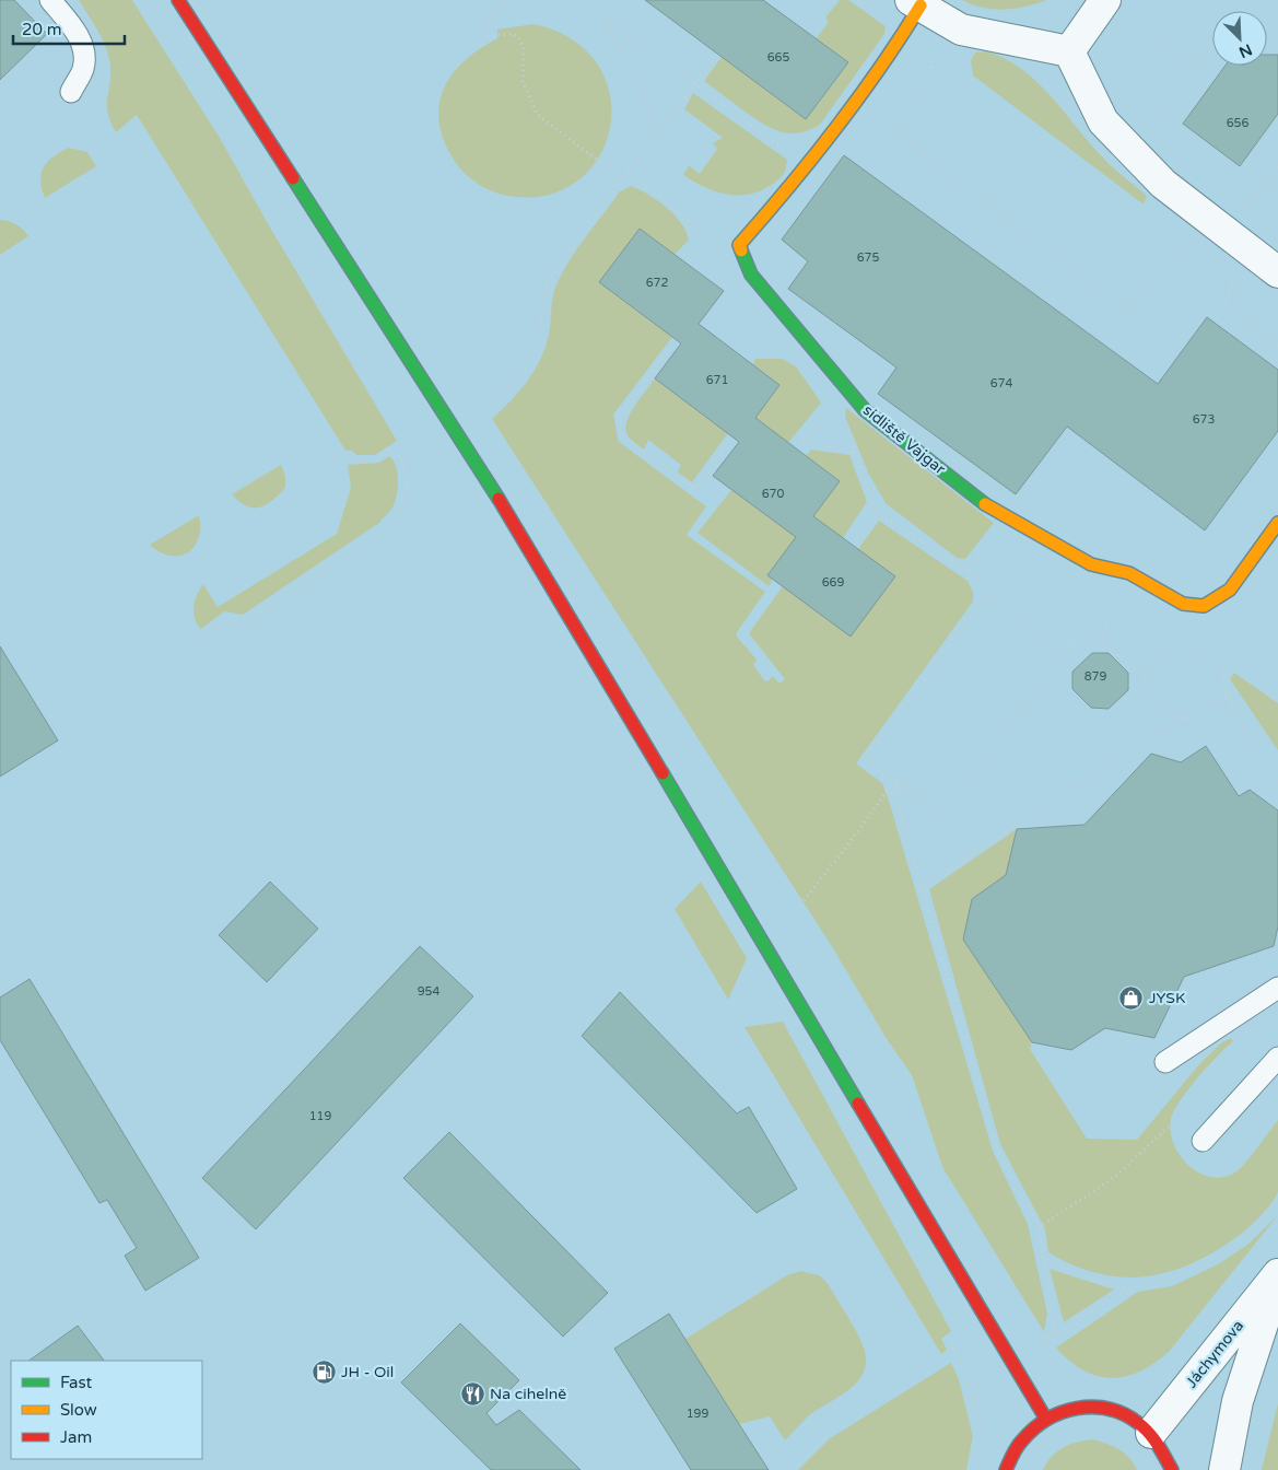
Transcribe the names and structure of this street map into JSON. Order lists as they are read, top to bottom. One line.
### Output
{"streets":{"main road":["sídliště Vajgar"],"street":["Jáchymova"]},"places":{"shop":["JYSK"],"fuel station":["JH - Oil"],"restaurant":["Na cihelně"]},"house_numbers":["665","656","675","672","671","674","673","670","669","879","954","119","199"],"legend":["Fast","Slow","Jam"],"scale_bar":"20 m","north":"bottom right"}
